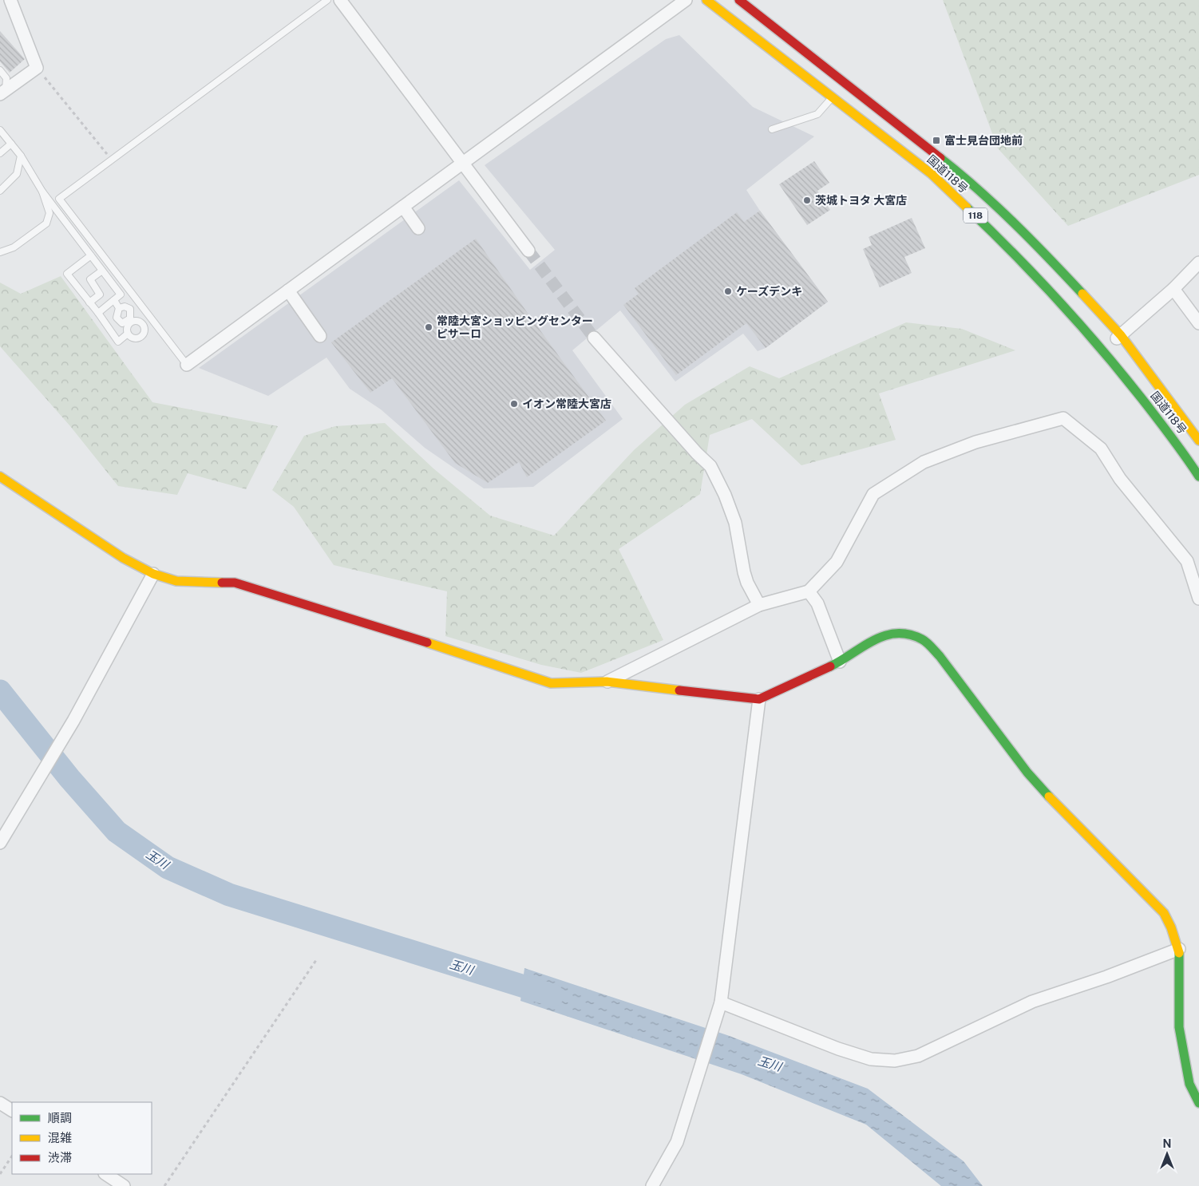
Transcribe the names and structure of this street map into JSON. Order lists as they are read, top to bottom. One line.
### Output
{"streets":{"main road":["国道118号","118"]},"water":["玉川"],"places":{"transit":["富士見台団地前"],"other":["茨城トヨタ 大宮店","ケーズデンキ","常陸大宮ショッピングセンター ピサーロ","イオン常陸大宮店"]},"legend":["順調","混雑","渋滞"],"north":"top"}
